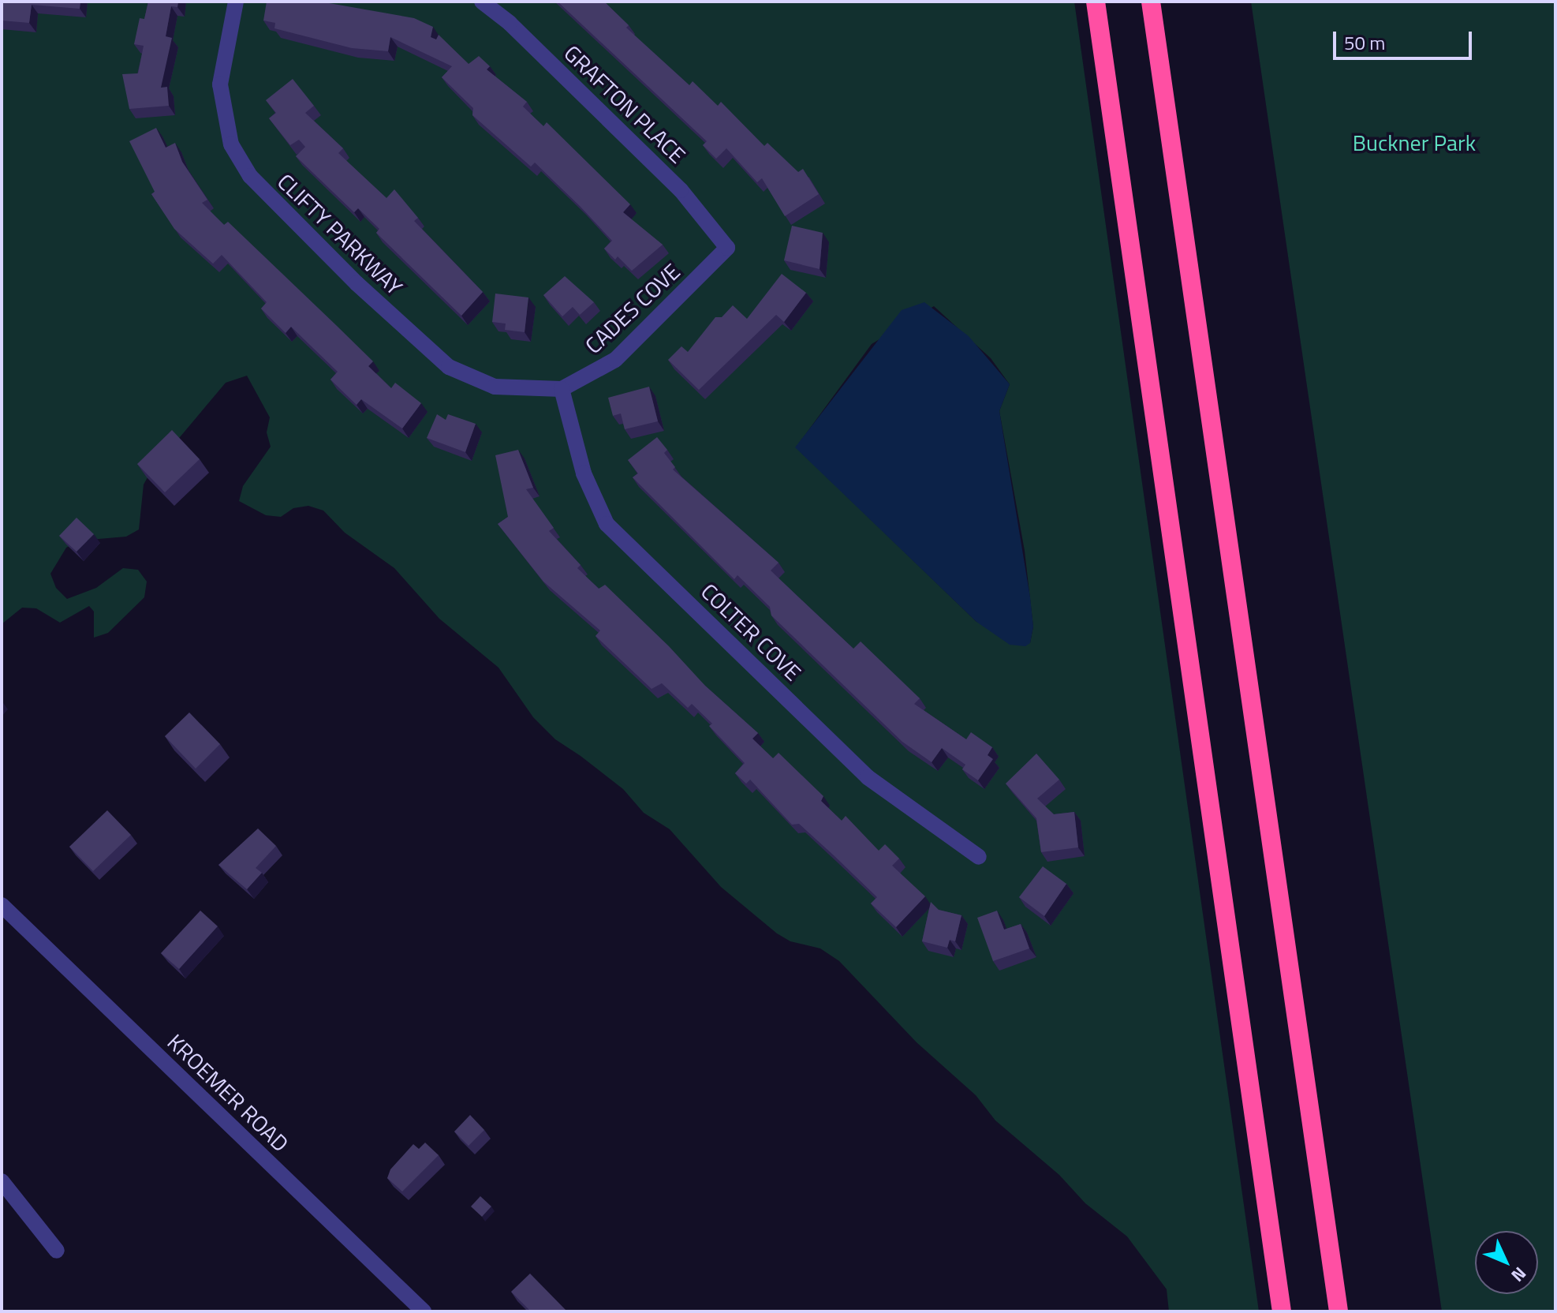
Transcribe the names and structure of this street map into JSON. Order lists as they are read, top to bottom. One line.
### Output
{"streets":{"street":["GRAFTON PLACE","CLIFTY PARKWAY","CADES COVE","COLTER COVE","KROEMER ROAD"]},"crossings":[["GRAFTON PLACE","CADES COVE"],["CLIFTY PARKWAY","CADES COVE"],["CLIFTY PARKWAY","COLTER COVE"],["CADES COVE","COLTER COVE"]],"parks":["Buckner Park"],"scale_bar":"50 m","north":"bottom right"}
